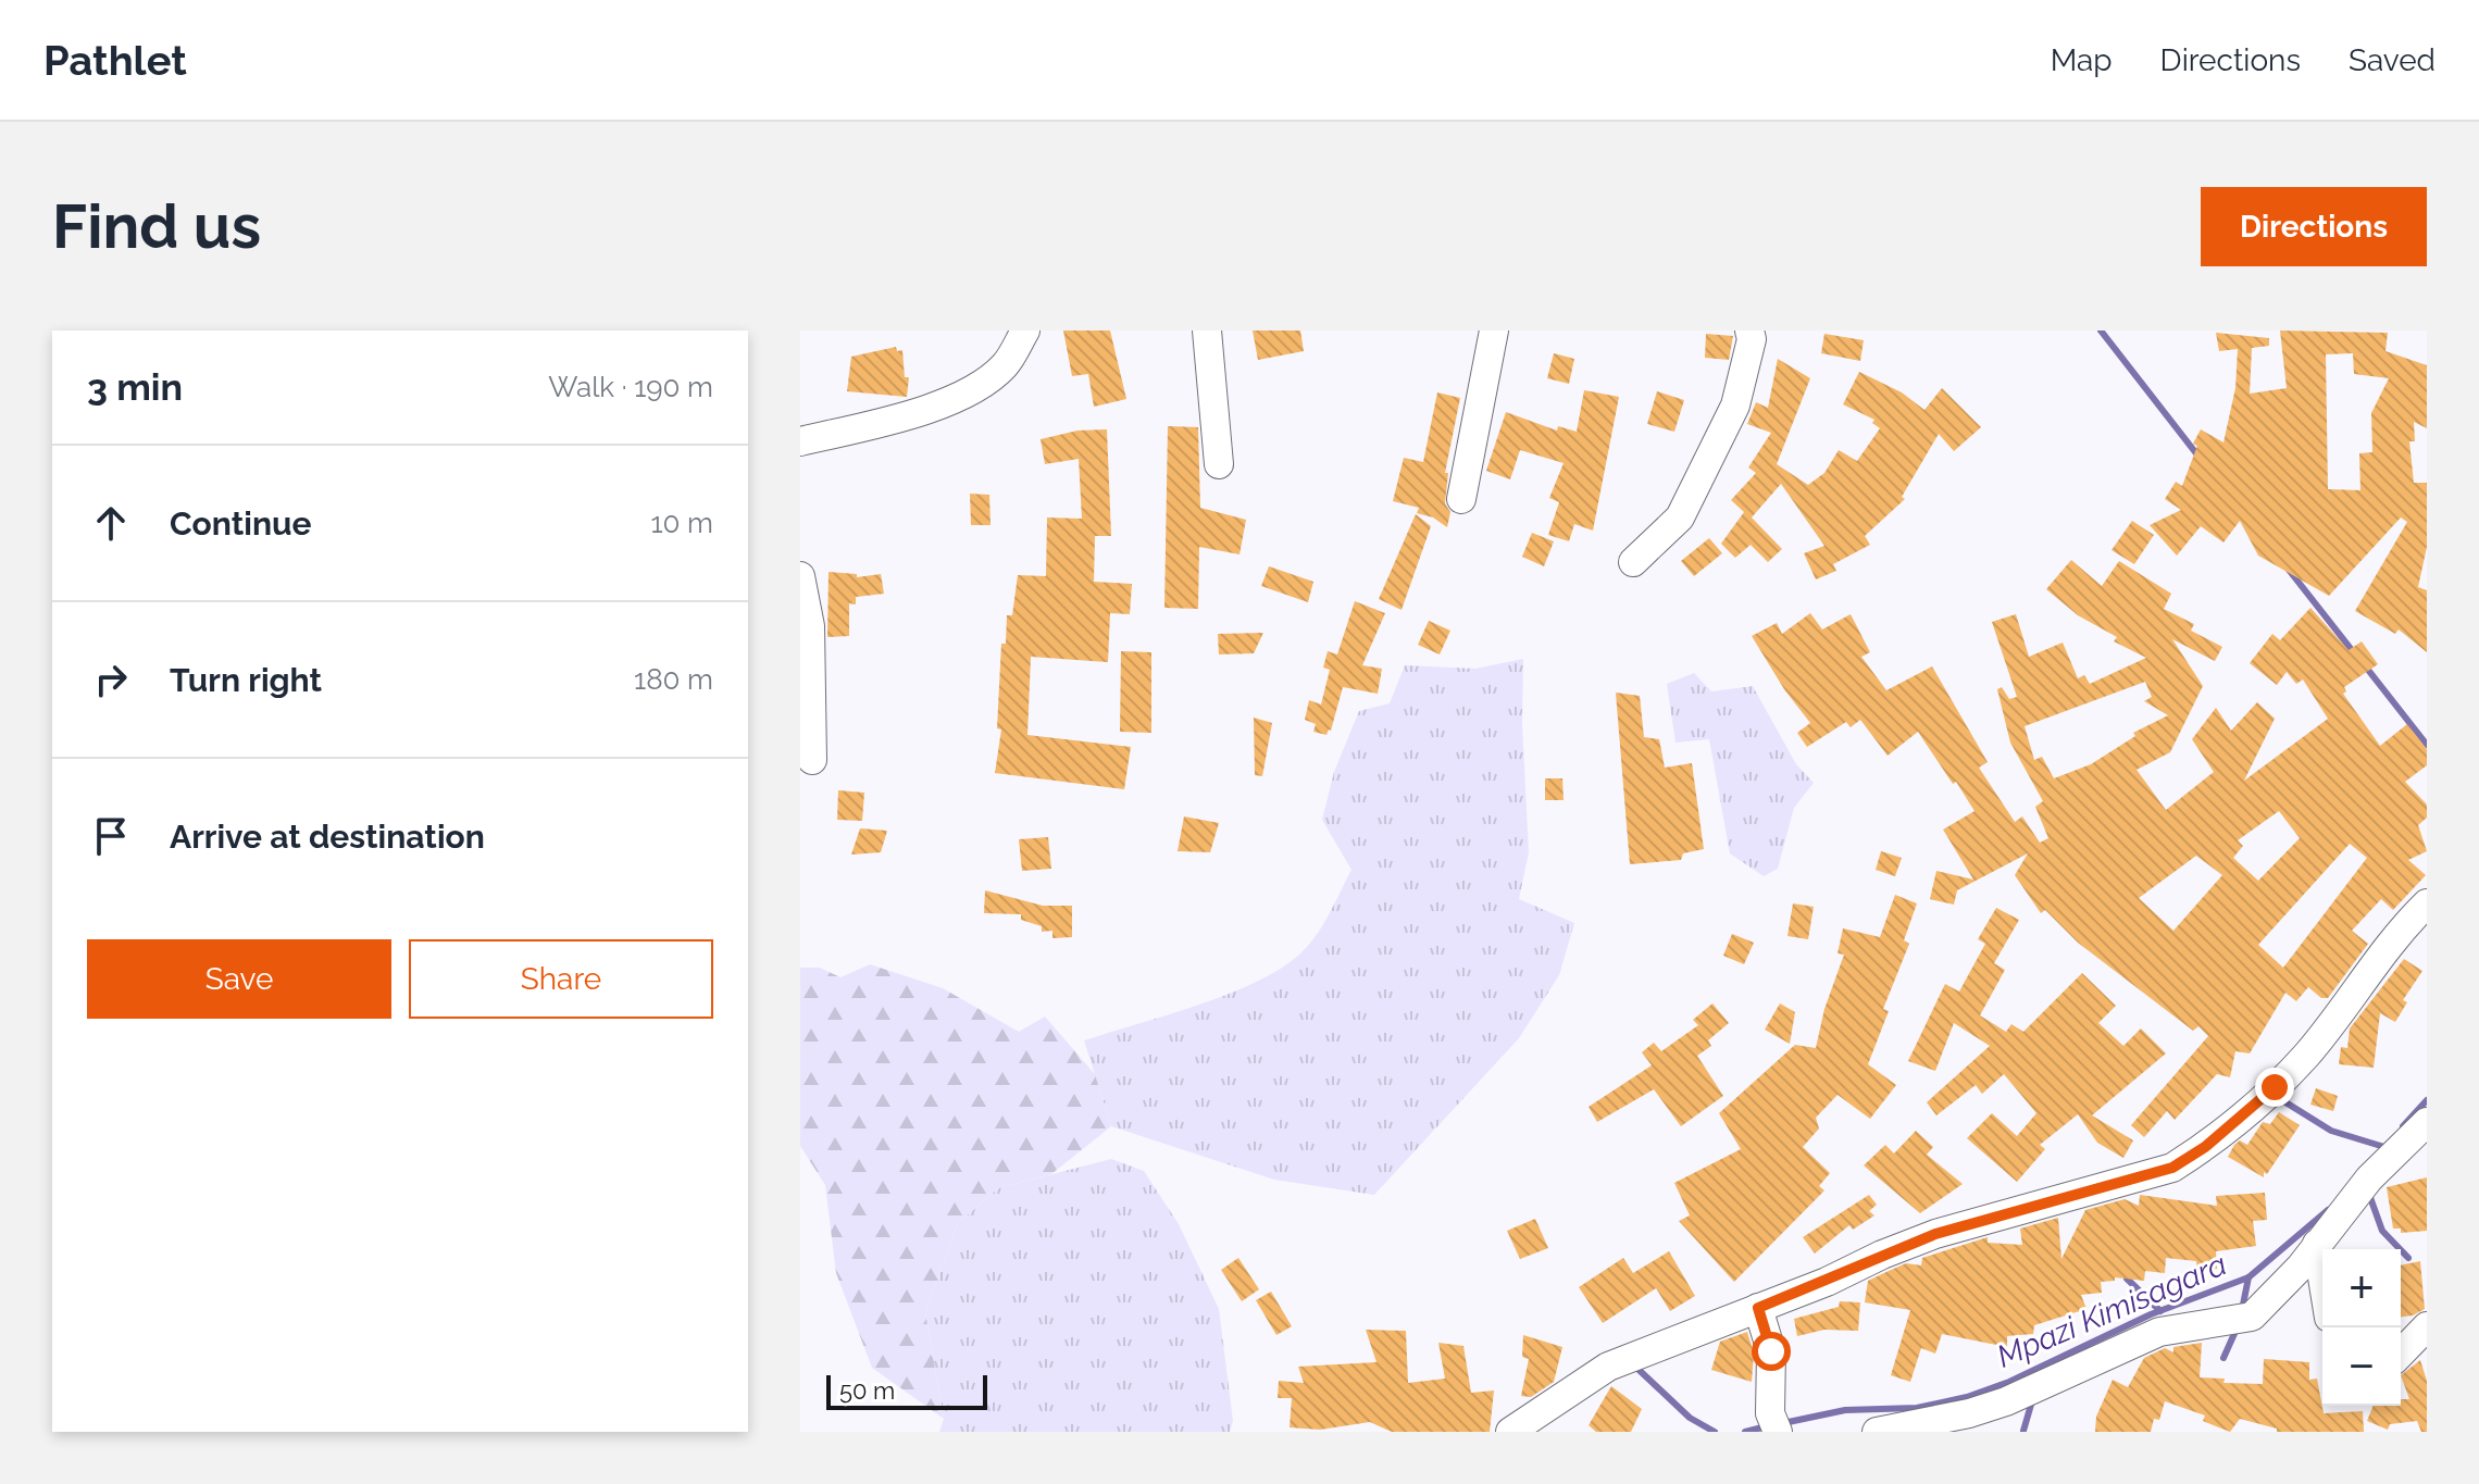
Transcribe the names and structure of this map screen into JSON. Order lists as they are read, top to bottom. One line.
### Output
{"water":["Mpazi Kimisagara"],"scale_bar":"50 m","page":{"header":"Pathlet","nav":["Map","Directions","Saved"],"buttons":["Directions",["Save","Share"]],"title":"Find us","heading":["3 min","Walk · 190 m"],"list":[["Continue","10 m"],["Turn right","180 m"],"Arrive at destination"],"map_buttons":["+","−"],"scale":"50 m"}}
